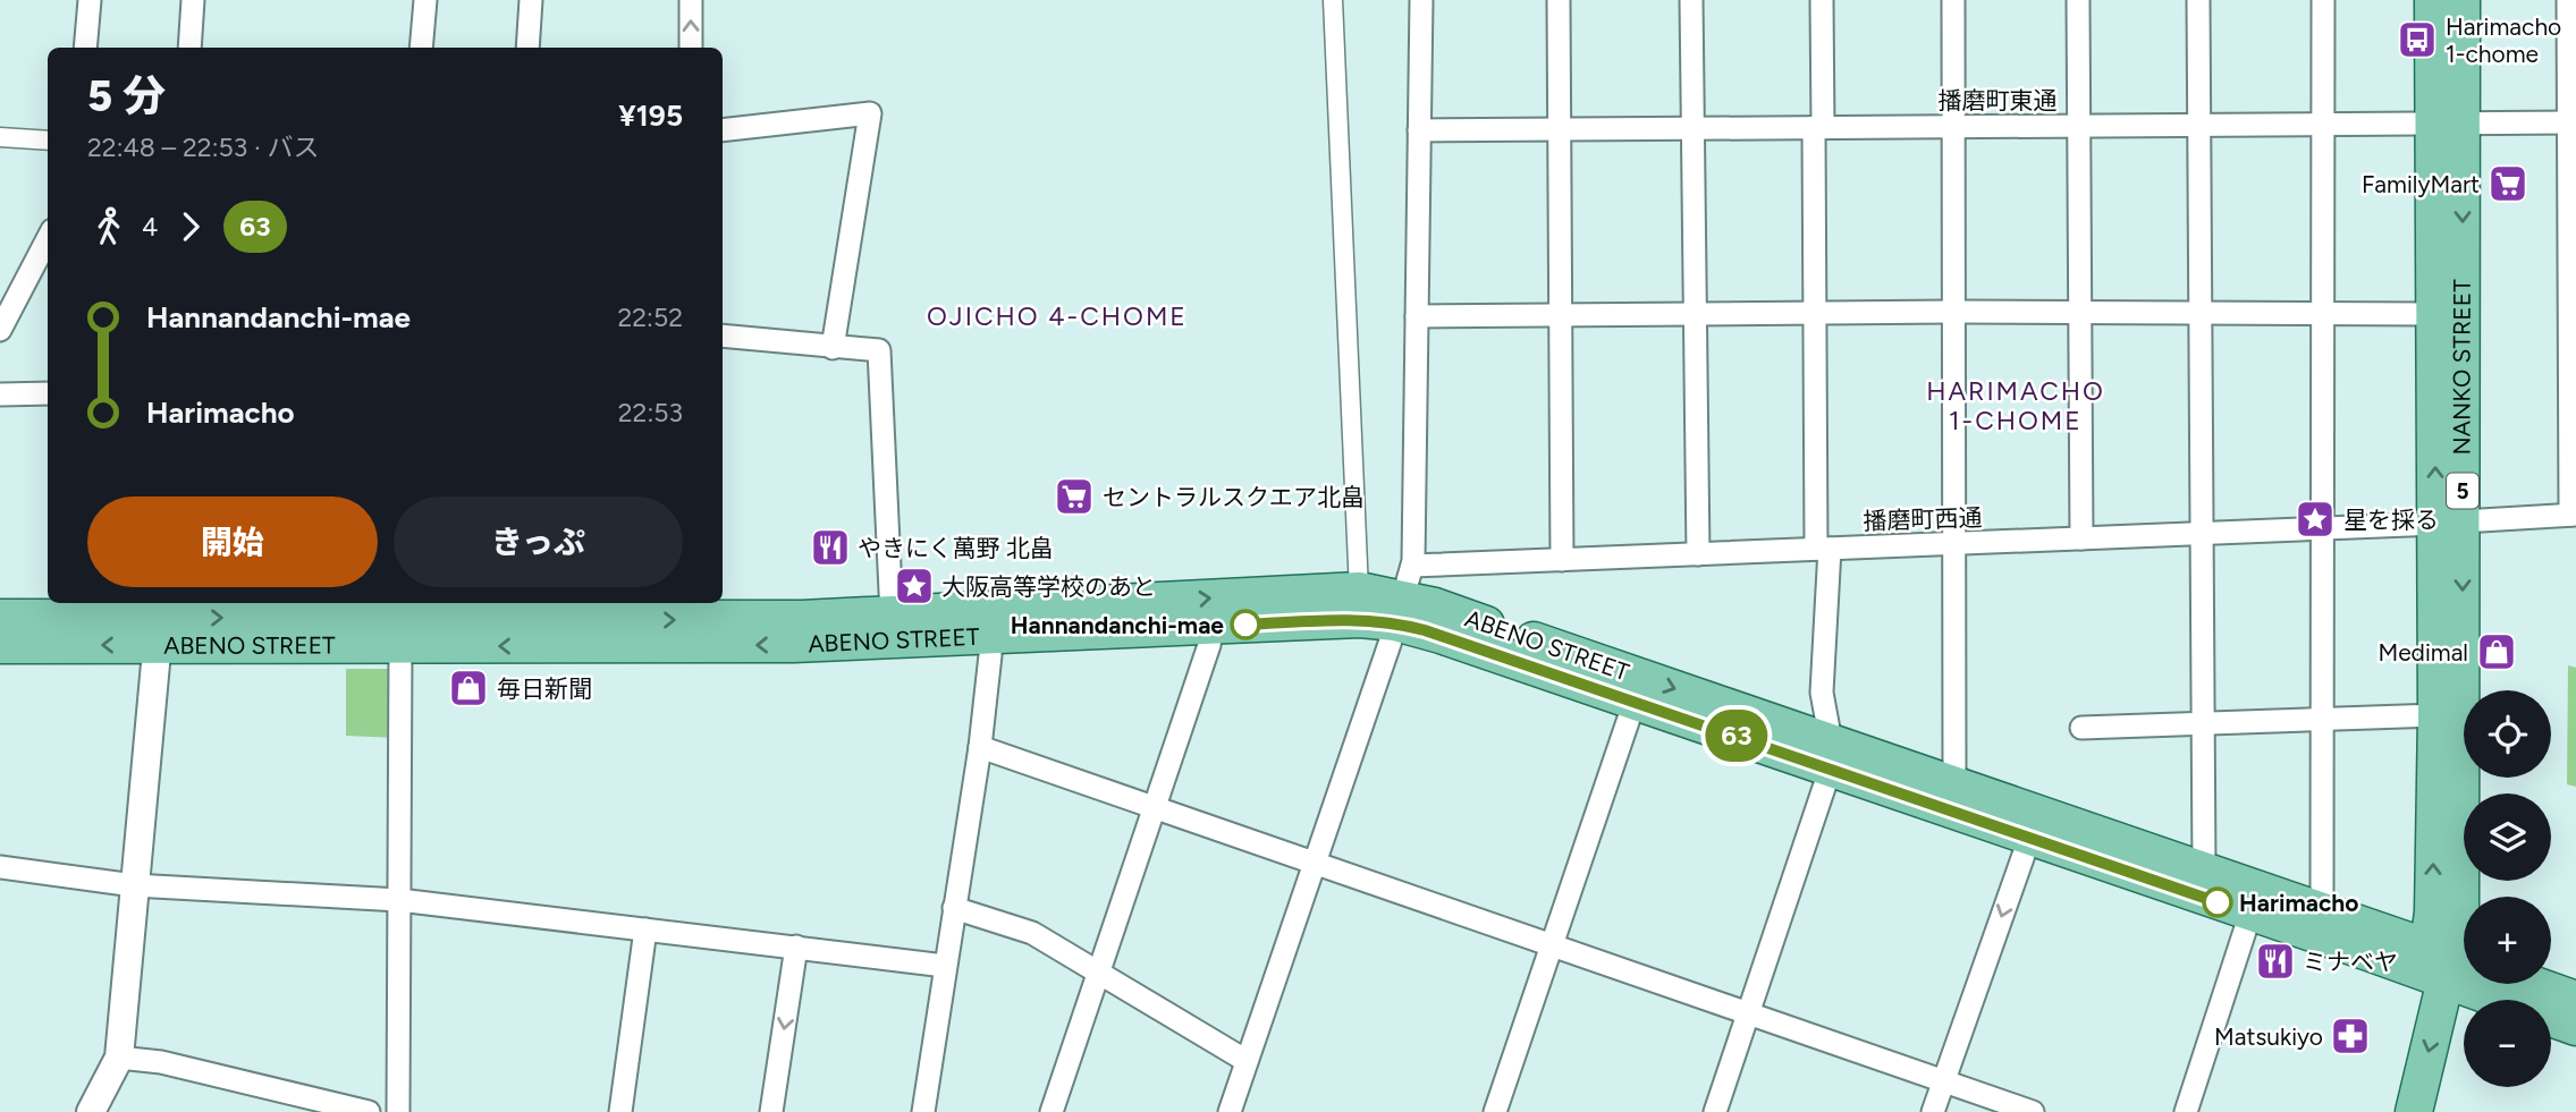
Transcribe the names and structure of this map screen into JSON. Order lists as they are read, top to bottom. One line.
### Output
{"streets":{"main road":["NANKO STREET","5","ABENO STREET"],"street":["播磨町東通","播磨町西通"]},"crossings":[["播磨町東通","NANKO STREET"],["NANKO STREET","播磨町西通"],["NANKO STREET","ABENO STREET"],["播磨町西通","ABENO STREET"]],"districts":["OJICHO 4-CHOME","HARIMACHO 1-CHOME"],"places":{"bus stop":["Harimacho 1-chome"],"supermarket":["FamilyMart","セントラルスクエア北畠"],"place":["星を採る","大阪高等学校のあと"],"restaurant":["やきにく萬野 北畠","ミナベヤ"],"other":["Hannandanchi-mae","Harimacho"],"shop":["Medimal","毎日新聞"],"pharmacy":["Matsukiyo"]},"lines":["bus line 63"],"page":{"on_map":"63","heading":["5 分","22:48 – 22:53 · バス","¥195"],"legs":["4","63"],"list":[{"name":"Hannandanchi-mae","value":"22:52"},{"name":"Harimacho","value":"22:53"}],"buttons":["開始","きっぷ"],"map_buttons":["+","−"]}}
